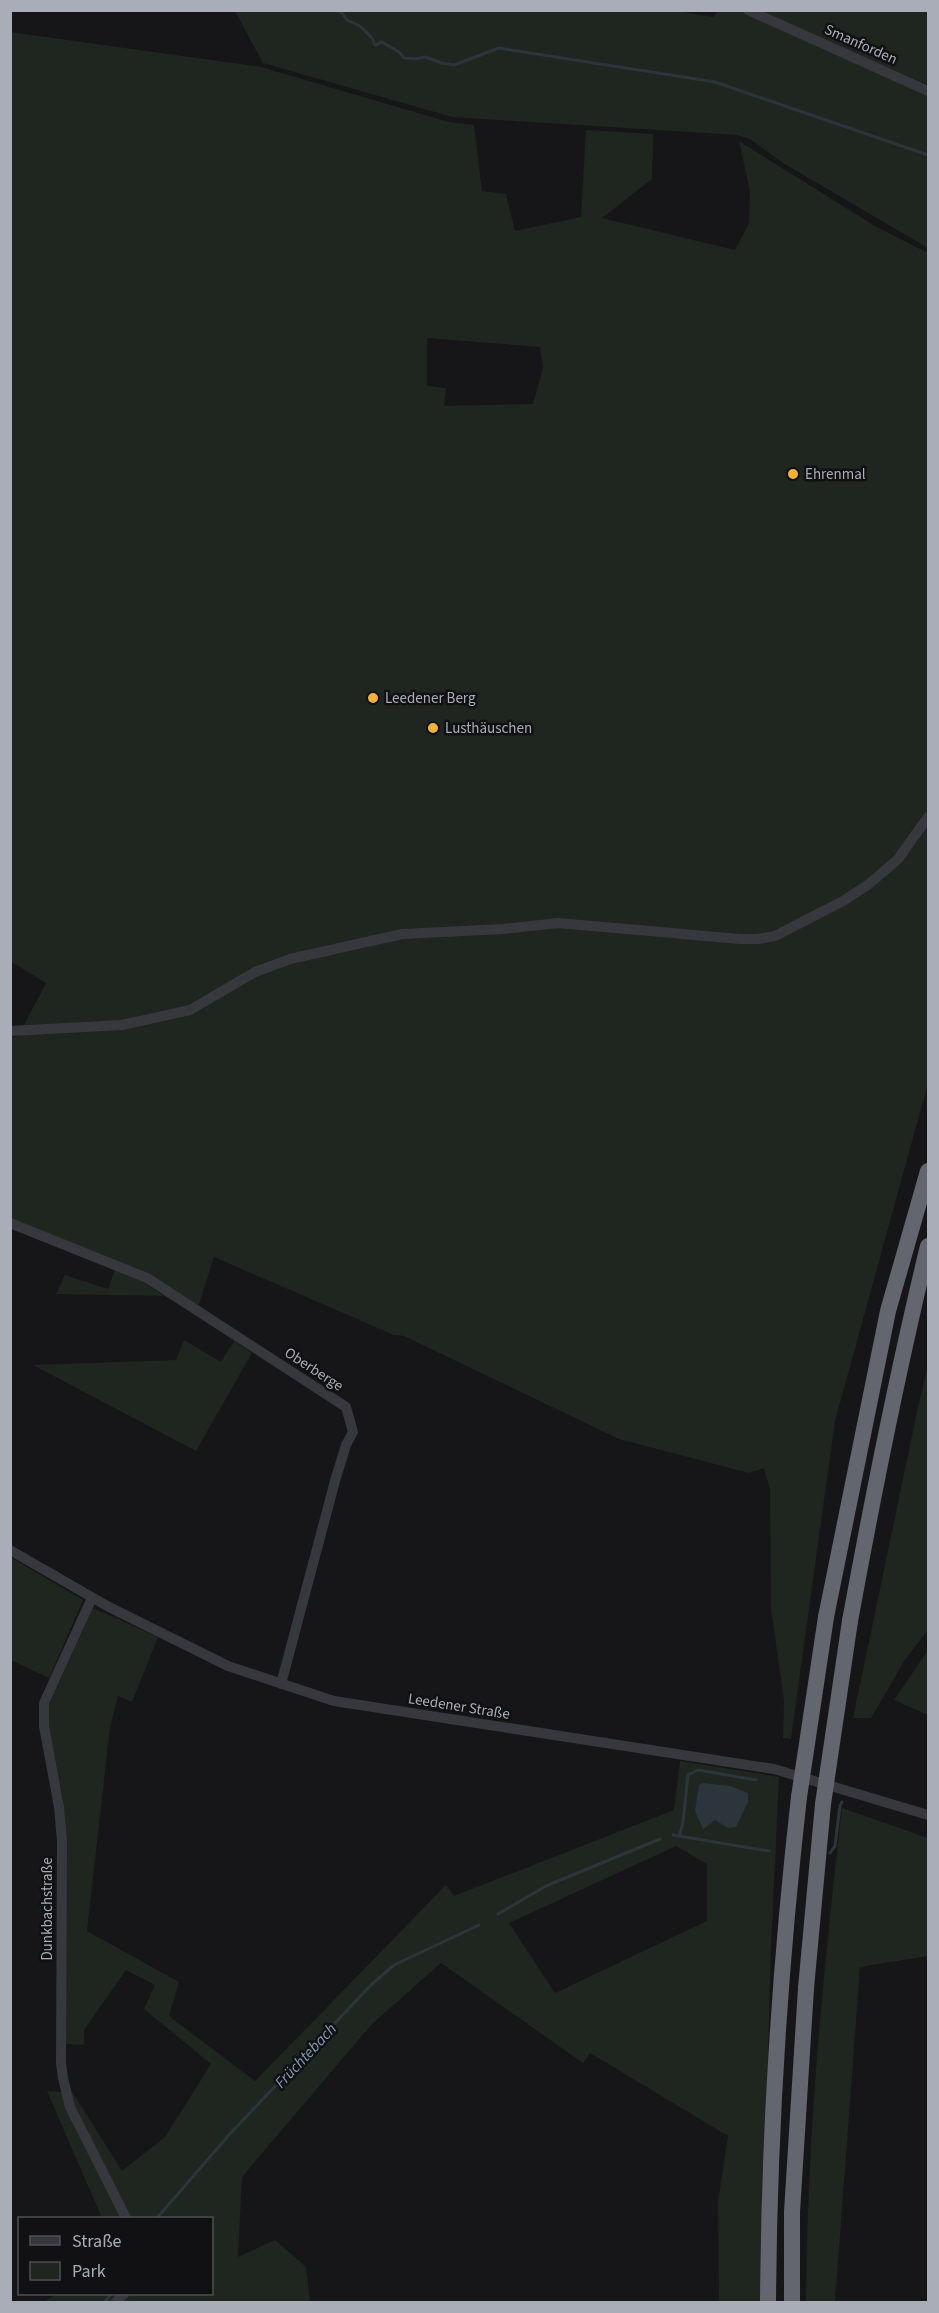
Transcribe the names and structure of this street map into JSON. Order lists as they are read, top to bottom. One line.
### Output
{"streets":{"street":["Smanforden","Oberberge","Leedener Straße","Dunkbachstraße"]},"crossings":[["Oberberge","Leedener Straße"],["Leedener Straße","Dunkbachstraße"]],"water":["Früchtebach"],"places":["Ehrenmal","Leedener Berg","Lusthäuschen"],"legend":["Straße","Park"]}
